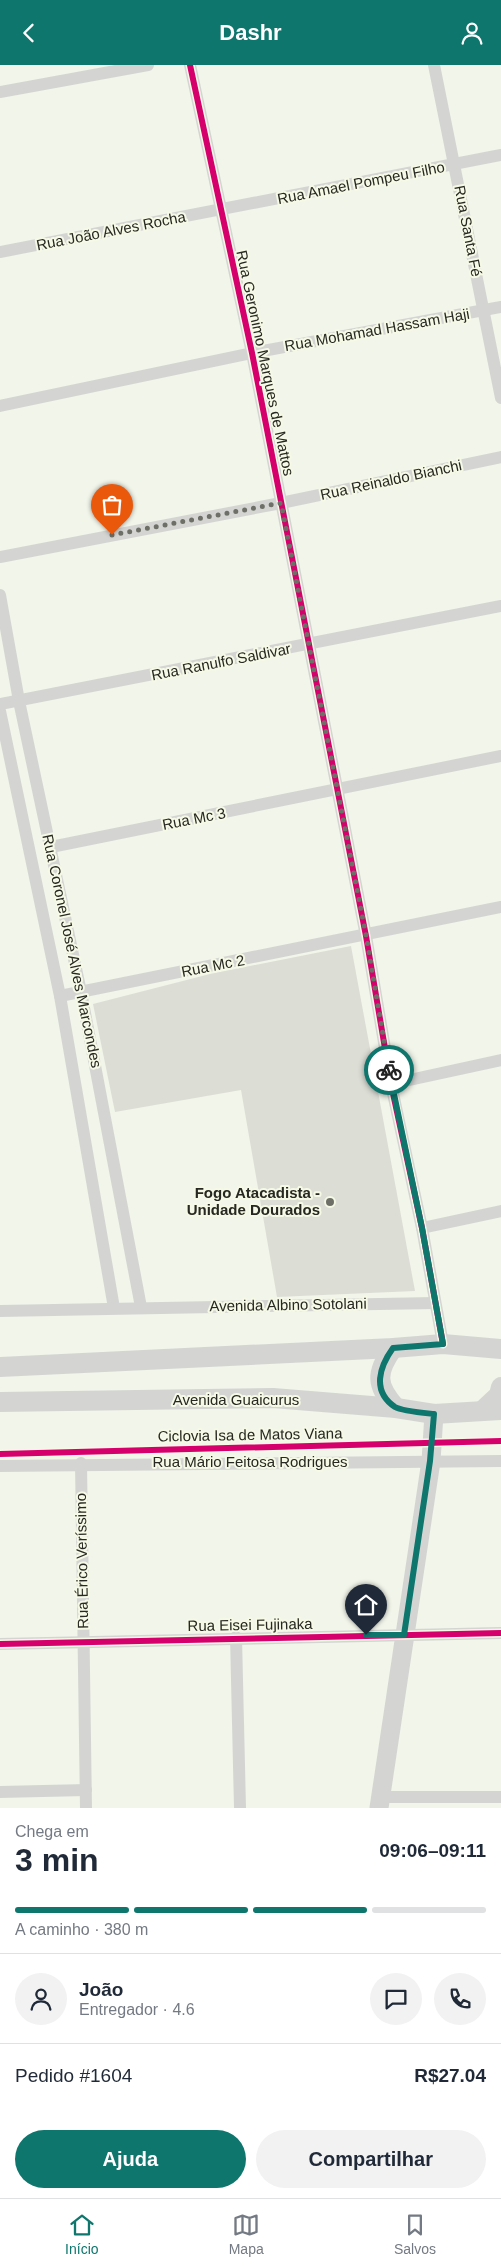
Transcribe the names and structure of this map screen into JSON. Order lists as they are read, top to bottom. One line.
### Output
{"streets":{"main road":["Avenida Guaicurus"],"street":["Rua Amael Pompeu Filho","Rua João Alves Rocha","Rua Santa Fé","Rua Mohamad Hassam Haji","Rua Geronimo Marques de Mattos","Rua Reinaldo Bianchi","Rua Ranulfo Saldivar","Rua Mc 3","Rua Coronel José Alves Marcondes","Rua Mc 2","Avenida Albino Sotolani","Rua Mário Feitosa Rodrigues","Rua Érico Veríssimo","Rua Eisei Fujinaka"],"cycle path":["Ciclovia Isa de Matos Viana"]},"crossings":[["Rua Amael Pompeu Filho","Rua João Alves Rocha"],["Rua Amael Pompeu Filho","Rua Santa Fé"],["Rua Amael Pompeu Filho","Rua Geronimo Marques de Mattos"],["Rua João Alves Rocha","Rua Geronimo Marques de Mattos"],["Rua Santa Fé","Rua Mohamad Hassam Haji"],["Rua Mohamad Hassam Haji","Rua Geronimo Marques de Mattos"],["Rua Geronimo Marques de Mattos","Rua Reinaldo Bianchi"],["Rua Geronimo Marques de Mattos","Rua Ranulfo Saldivar"],["Rua Geronimo Marques de Mattos","Rua Mc 3"],["Rua Geronimo Marques de Mattos","Rua Mc 2"],["Rua Geronimo Marques de Mattos","Avenida Albino Sotolani"],["Rua Ranulfo Saldivar","Rua Coronel José Alves Marcondes"],["Rua Mc 3","Rua Coronel José Alves Marcondes"],["Rua Coronel José Alves Marcondes","Rua Mc 2"],["Rua Coronel José Alves Marcondes","Avenida Albino Sotolani"],["Rua Mário Feitosa Rodrigues","Rua Érico Veríssimo"],["Rua Érico Veríssimo","Rua Eisei Fujinaka"]],"places":["Fogo Atacadista - Unidade Dourados"],"page":{"header":"Dashr","heading":["3 min","Chega em","09:06–09:11"],"panel":["João","Entregador · 4.6","Pedido #1604","R$27.04"],"bar":"A caminho · 380 m","buttons":["Ajuda","Compartilhar"],"tabs":["Início","Mapa","Salvos"]}}
